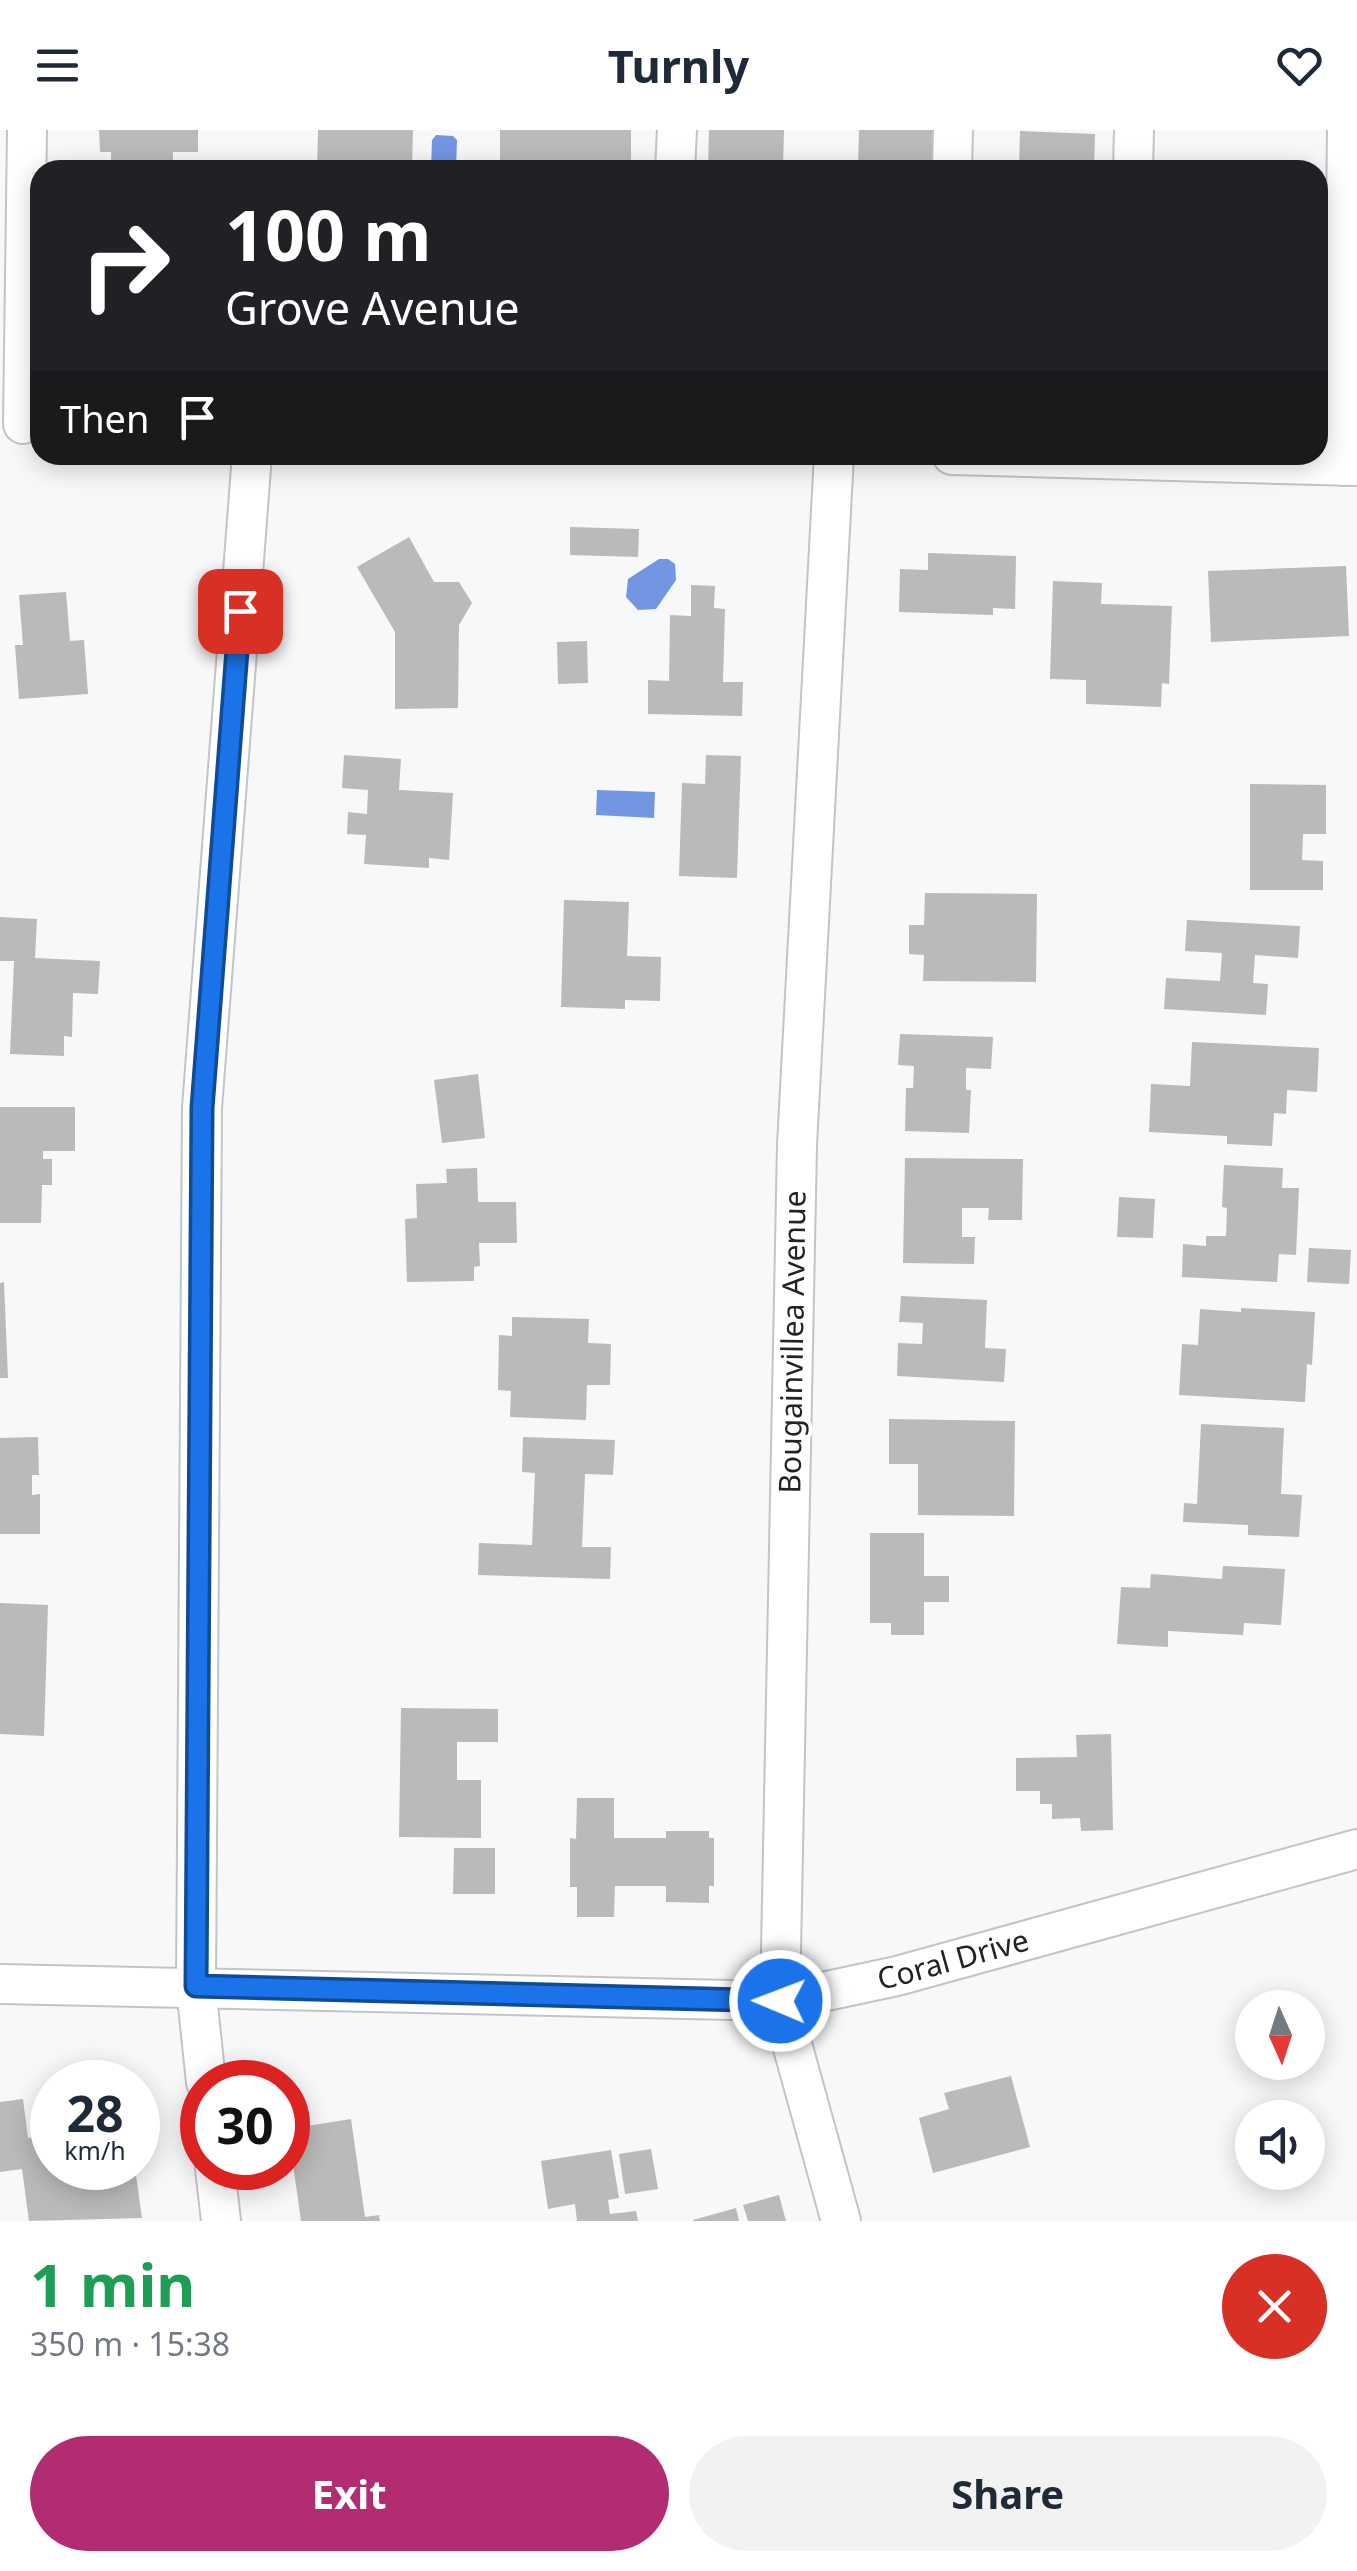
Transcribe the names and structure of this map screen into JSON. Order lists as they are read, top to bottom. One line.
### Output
{"streets":{"street":["Bougainvillea Avenue","Coral Drive"]},"crossings":[["Bougainvillea Avenue","Coral Drive"]],"north":"bottom","page":{"header":"Turnly","turn":["100 m","Grove Avenue"],"then":"Then","speed":"28 km/h","limit":"30","heading":["1 min","350 m · 15:38"],"buttons":["Exit","Share"]}}
